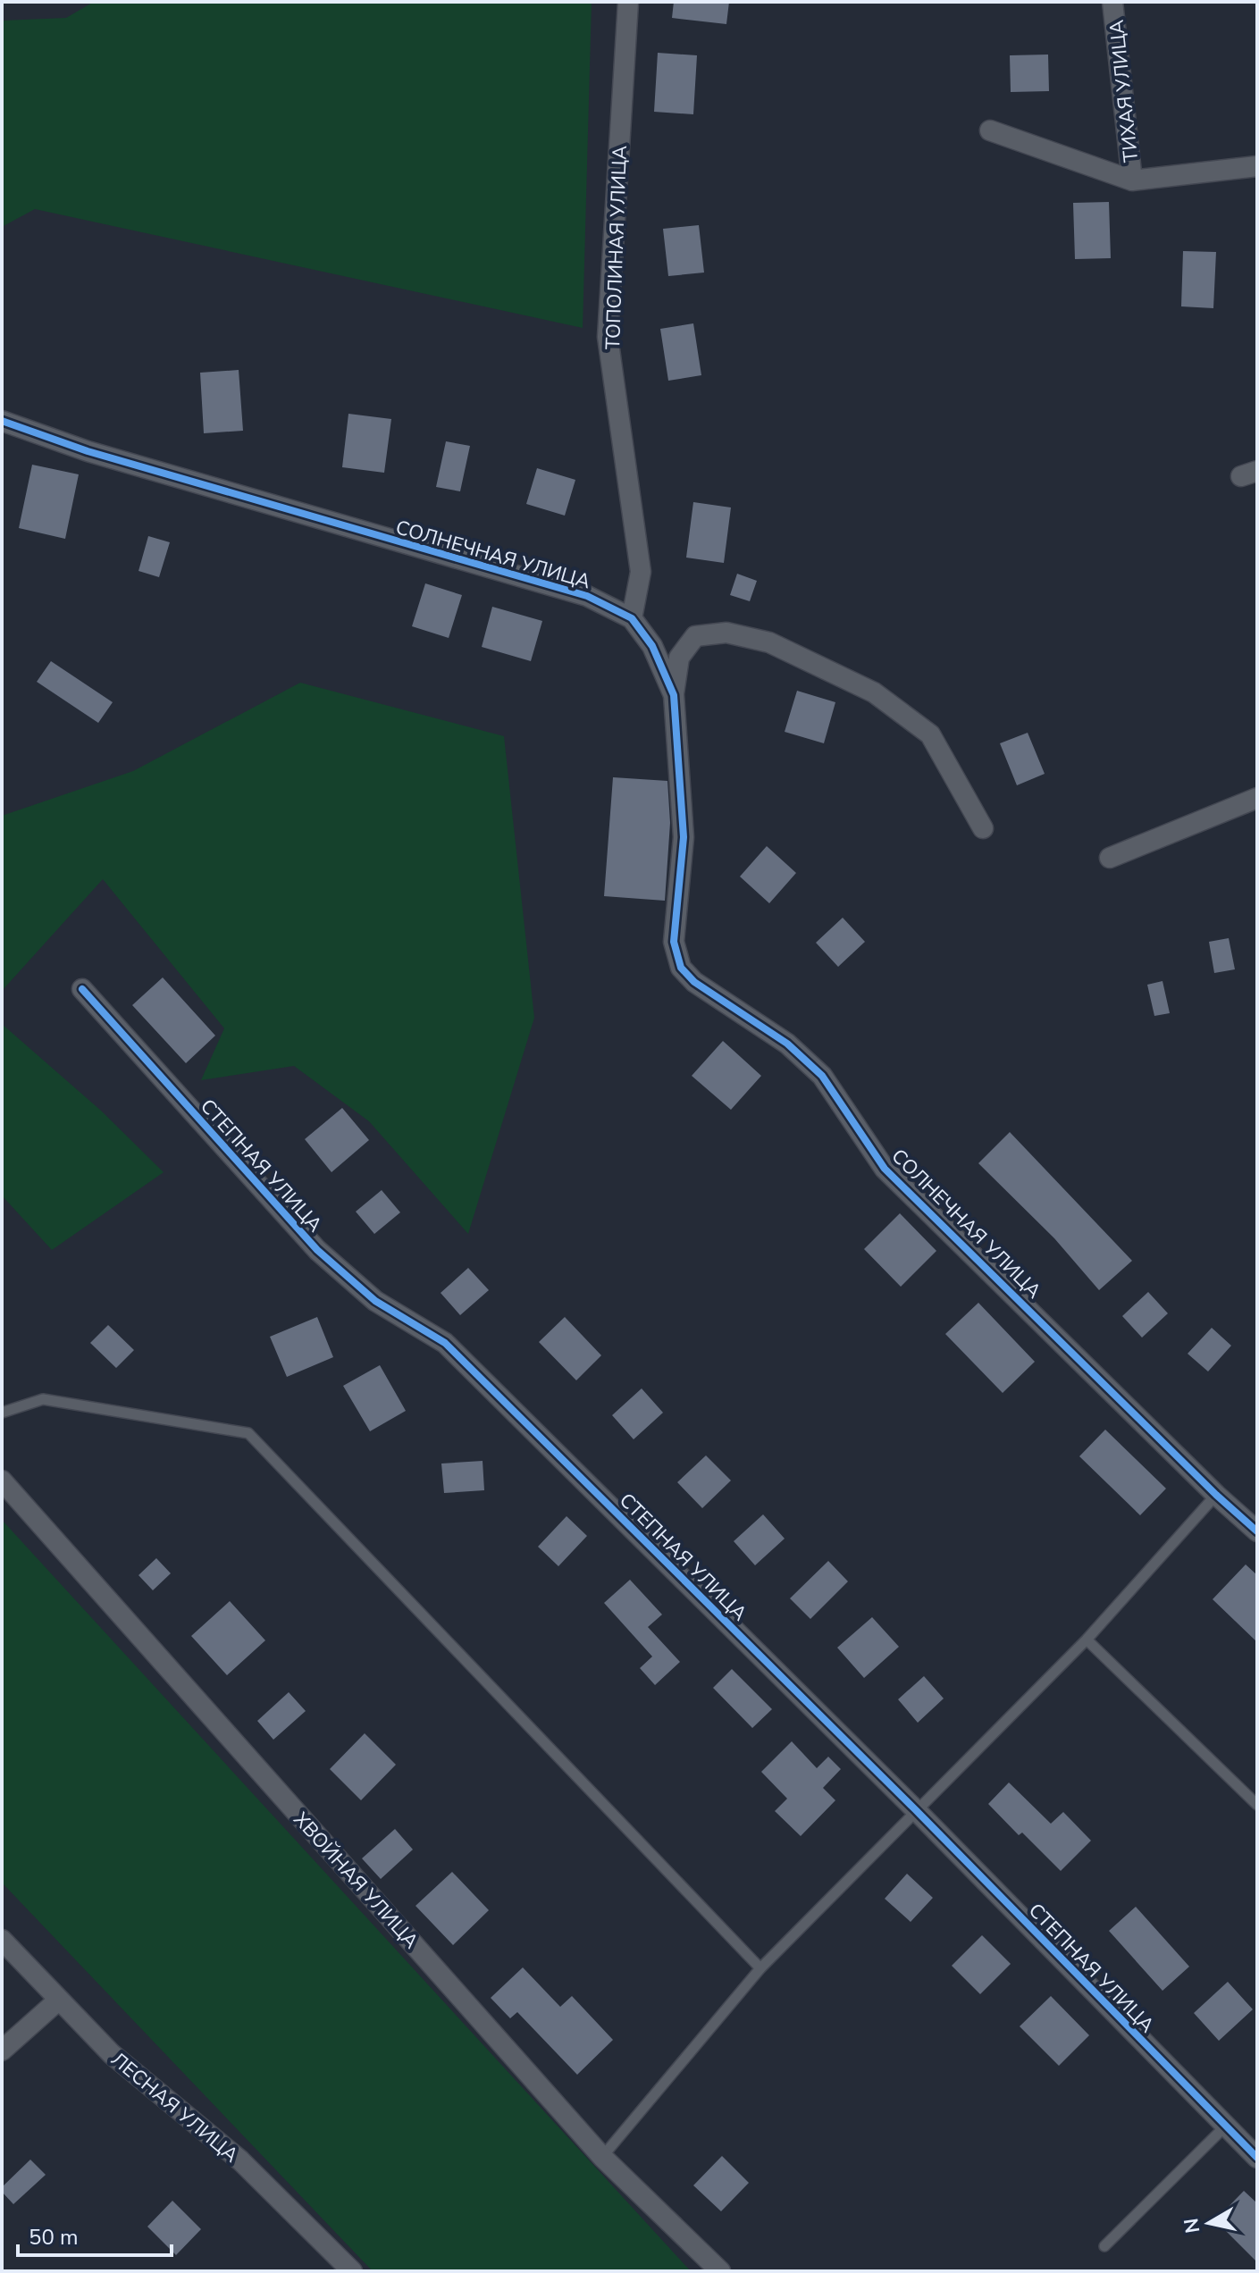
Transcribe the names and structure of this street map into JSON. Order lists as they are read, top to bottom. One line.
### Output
{"streets":{"street":["ТИХАЯ УЛИЦА","ТОПОЛИНАЯ УЛИЦА","СОЛНЕЧНАЯ УЛИЦА","СТЕПНАЯ УЛИЦА","ХВОЙНАЯ УЛИЦА","ЛЕСНАЯ УЛИЦА"]},"crossings":[["ТОПОЛИНАЯ УЛИЦА","СОЛНЕЧНАЯ УЛИЦА"]],"scale_bar":"50 m","north":"left"}
